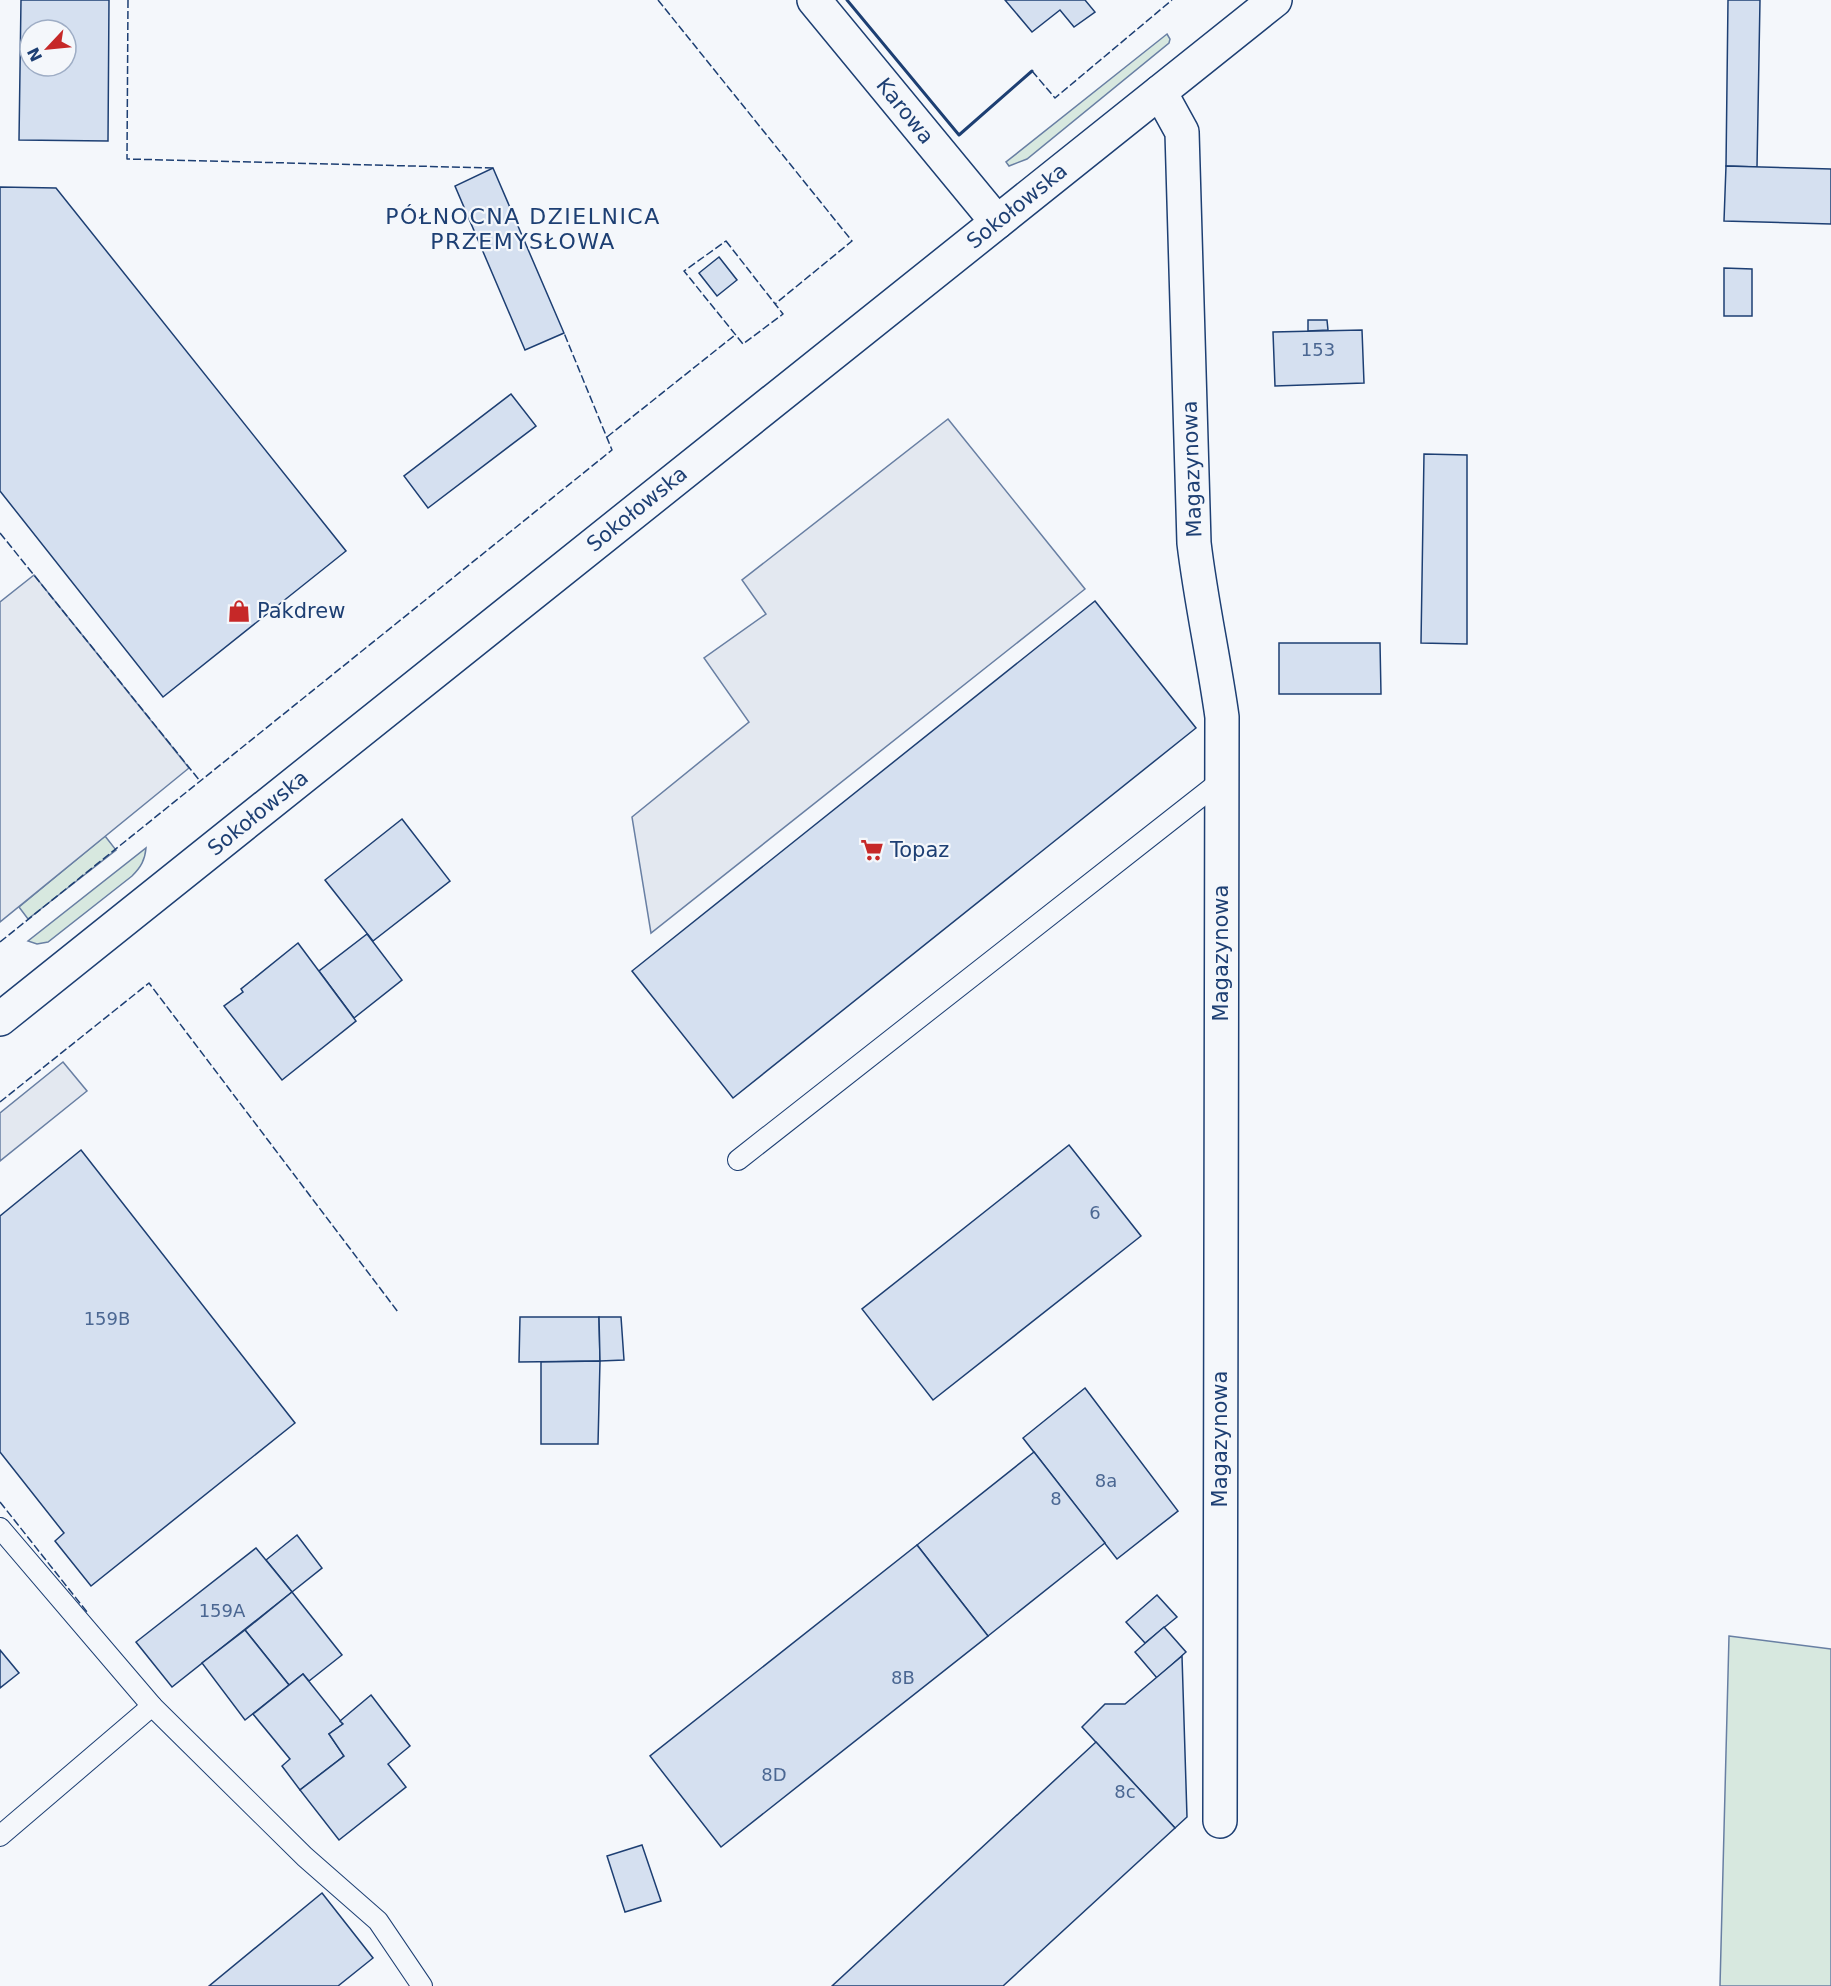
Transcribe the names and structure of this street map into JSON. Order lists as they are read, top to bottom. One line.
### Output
{"streets":{"street":["Karowa","Sokołowska","Magazynowa"]},"crossings":[["Karowa","Sokołowska"],["Sokołowska","Magazynowa"]],"districts":["PÓŁNOCNA DZIELNICA PRZEMYSŁOWA"],"places":{"shop":["Pakdrew"],"supermarket":["Topaz"]},"house_numbers":["153","6","159B","8a","8","159A","8B","8D","8c"],"north":"bottom left"}
